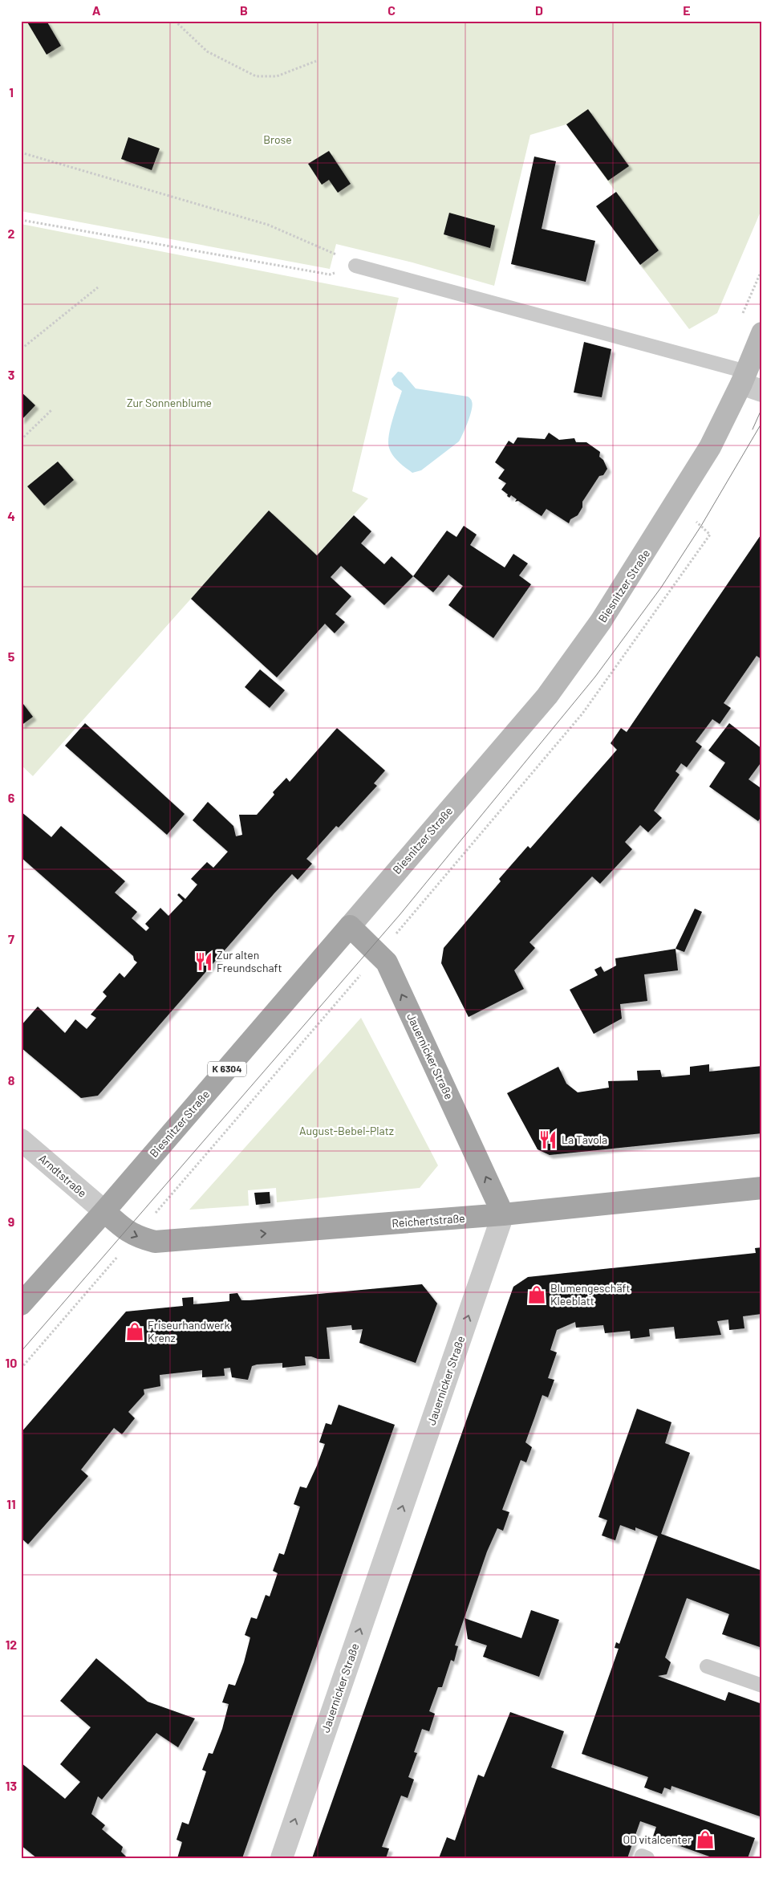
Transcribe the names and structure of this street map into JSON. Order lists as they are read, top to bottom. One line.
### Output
{"streets":{"main road":["Biesnitzer Straße","Jauernicker Straße","K 6304","Reichertstraße"],"street":["Arndtstraße"]},"crossings":[["Biesnitzer Straße","Jauernicker Straße"],["Biesnitzer Straße","Arndtstraße"],["Biesnitzer Straße","Reichertstraße"],["Jauernicker Straße","Reichertstraße"],["Arndtstraße","Reichertstraße"]],"one_way":["Jauernicker Straße","Reichertstraße"],"parks":["Brose","Zur Sonnenblume","August-Bebel-Platz"],"places":{"restaurant":["Zur alten Freundschaft","La Tavola"],"shop":["Blumengeschäft Kleeblatt","Friseurhandwerk Krenz","OD vitalcenter"]},"grid":{"columns":["A","B","C","D","E"],"rows":["1","2","3","4","5","6","7","8","9","10","11","12","13"]}}
